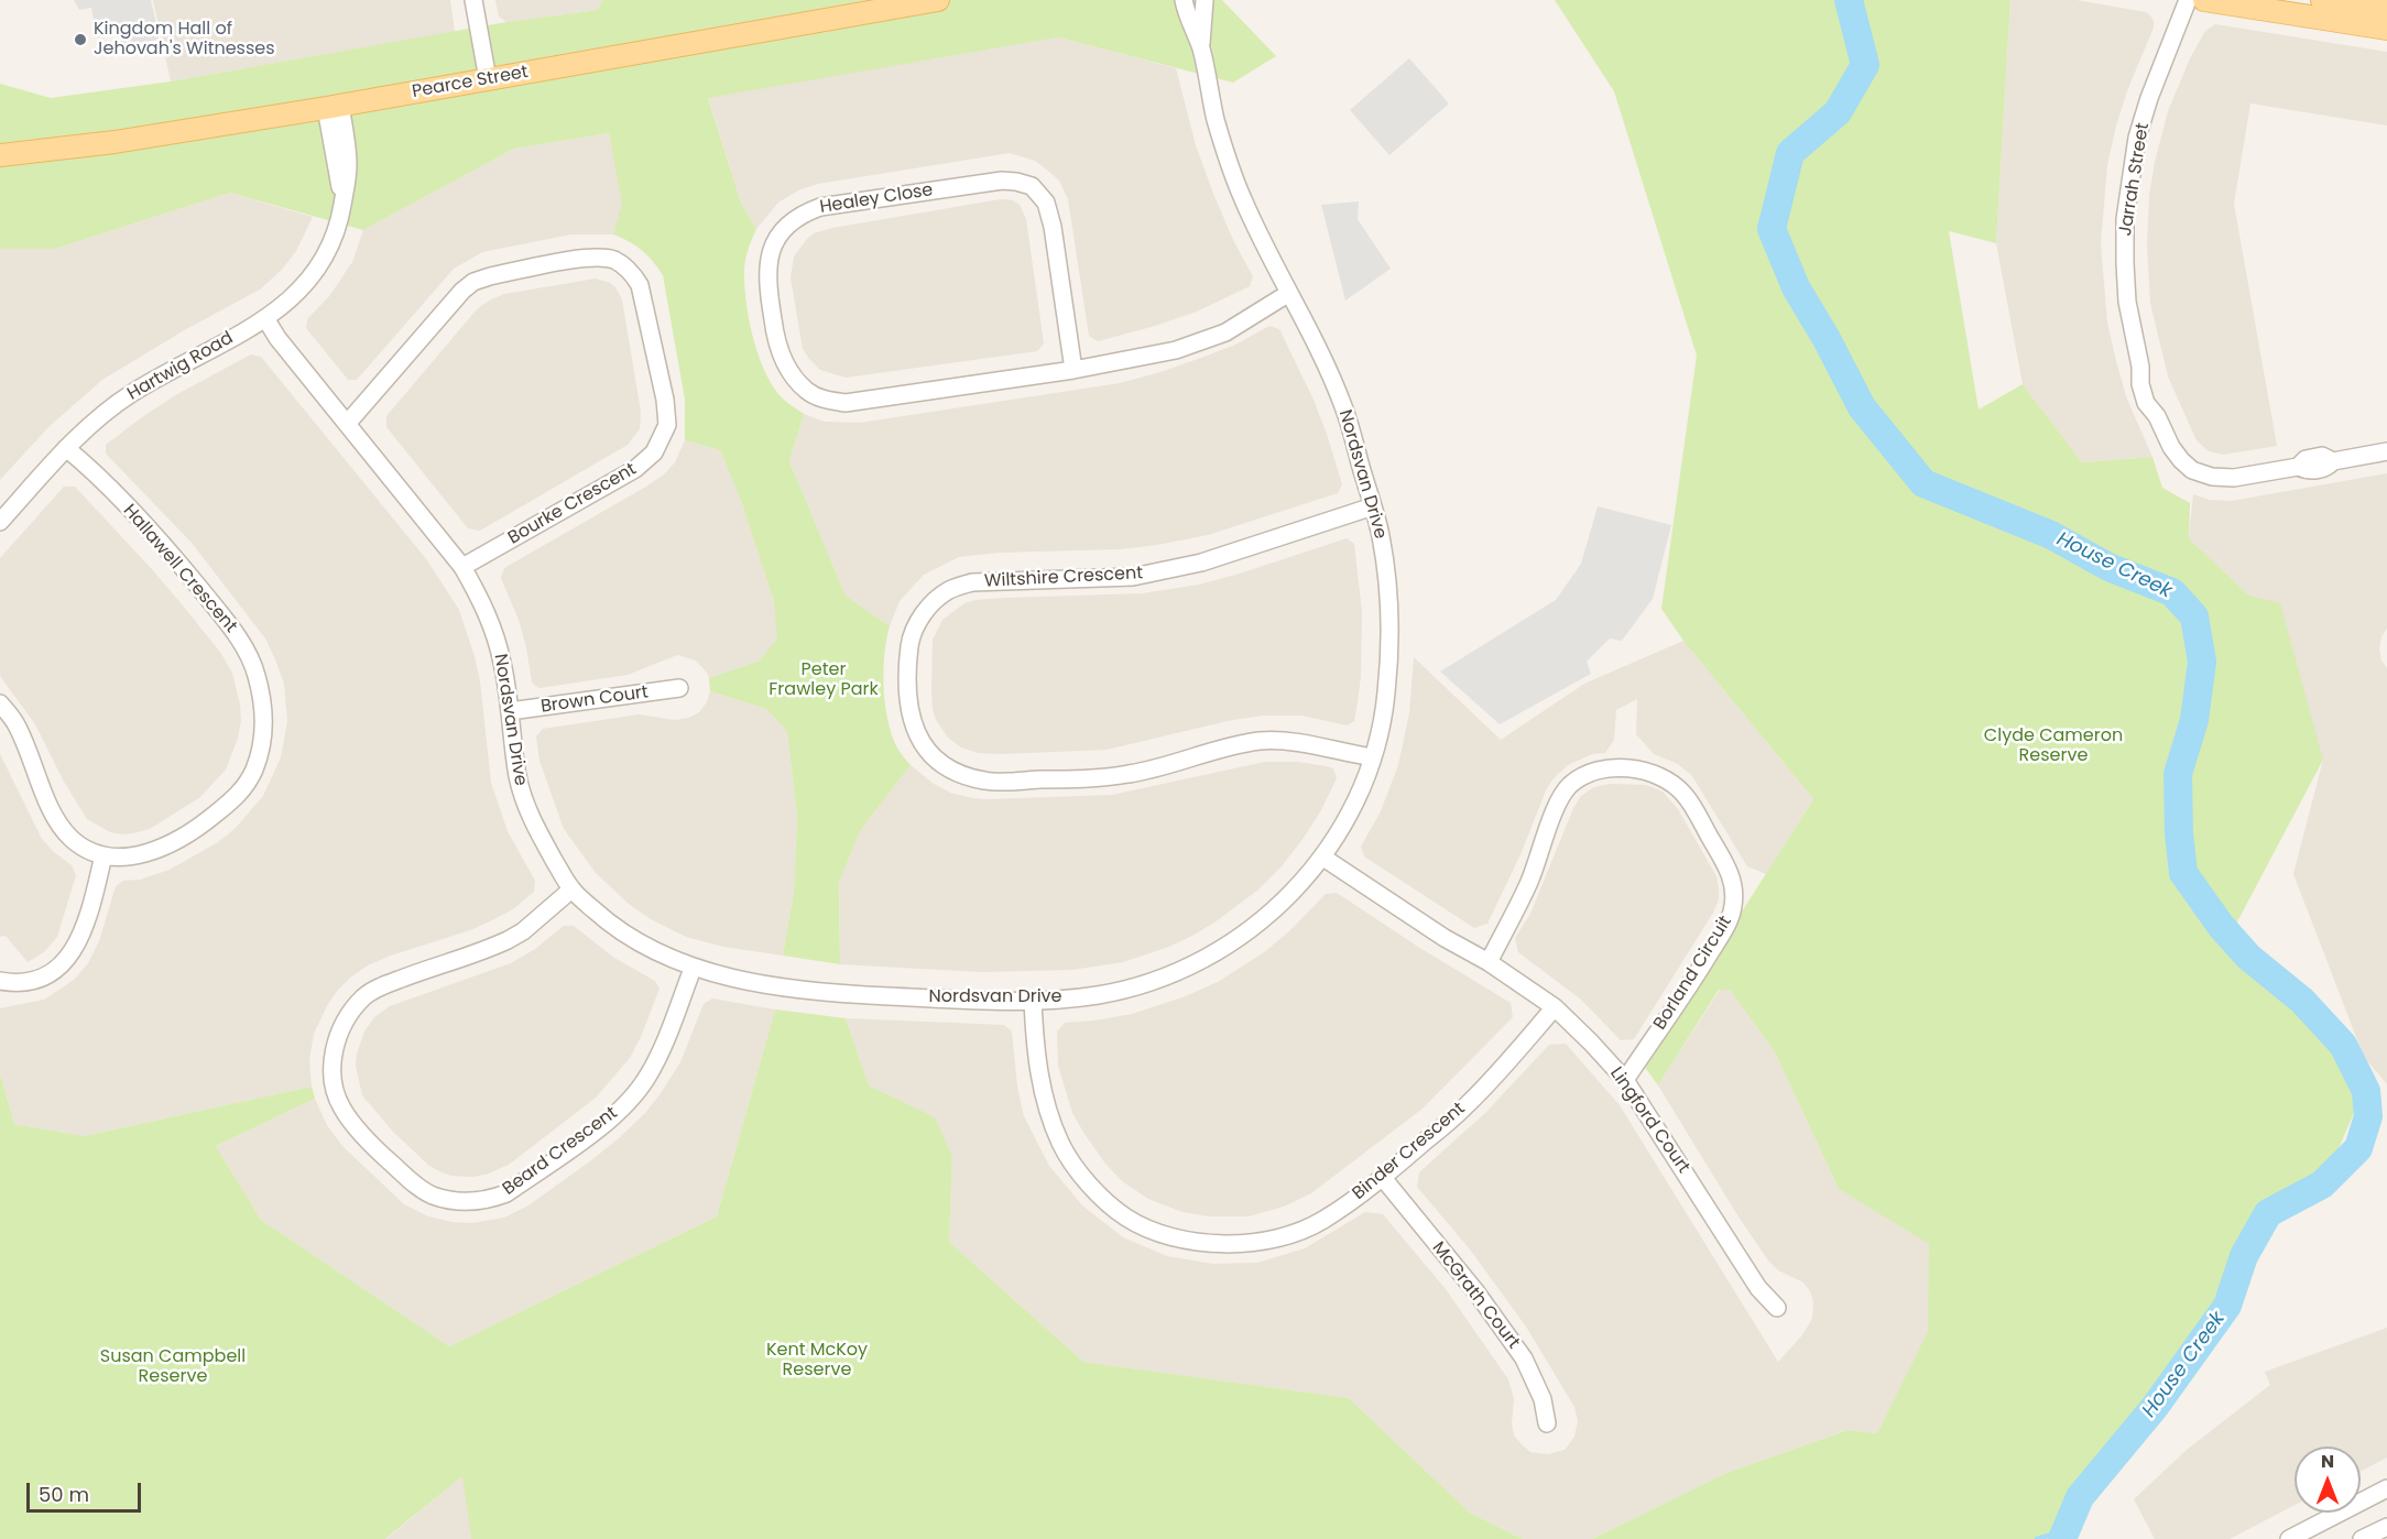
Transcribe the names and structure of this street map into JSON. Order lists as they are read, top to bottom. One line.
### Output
{"streets":{"main road":["Pearce Street"],"street":["Jarrah Street","Healey Close","Hartwig Road","Nordsvan Drive","Bourke Crescent","Hallawell Crescent","Wiltshire Crescent","Brown Court","Borland Circuit","Lingford Court","Beard Crescent","Binder Crescent","McGrath Court"]},"crossings":[["Pearce Street","Hartwig Road"],["Healey Close","Nordsvan Drive"],["Hartwig Road","Nordsvan Drive"],["Hartwig Road","Hallawell Crescent"],["Nordsvan Drive","Bourke Crescent"],["Nordsvan Drive","Wiltshire Crescent"],["Nordsvan Drive","Brown Court"],["Nordsvan Drive","Lingford Court"],["Nordsvan Drive","Beard Crescent"],["Nordsvan Drive","Binder Crescent"],["Borland Circuit","Lingford Court"],["Lingford Court","Binder Crescent"],["Binder Crescent","McGrath Court"]],"water":["House Creek"],"parks":["Peter Frawley Park","Clyde Cameron Reserve","Kent McKoy Reserve","Susan Campbell Reserve"],"places":["Kingdom Hall of Jehovah's Witnesses"],"scale_bar":"50 m","north":"top"}
